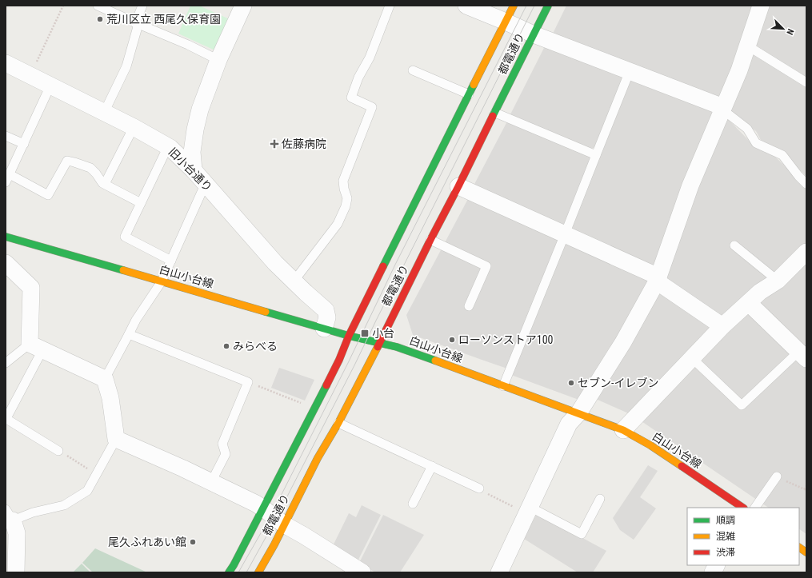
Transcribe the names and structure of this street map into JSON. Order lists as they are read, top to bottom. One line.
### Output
{"streets":{"main road":["都電通り","白山小台線"],"street":["旧小台通り"]},"crossings":[["都電通り","白山小台線"],["旧小台通り","白山小台線"]],"places":{"other":["荒川区立 西尾久保育園","ローソンストア100","みらべる","セブン-イレブン","尾久ふれあい館"],"health":["佐藤病院"],"transit":["小台"]},"legend":["順調","混雑","渋滞"],"north":"bottom right"}
